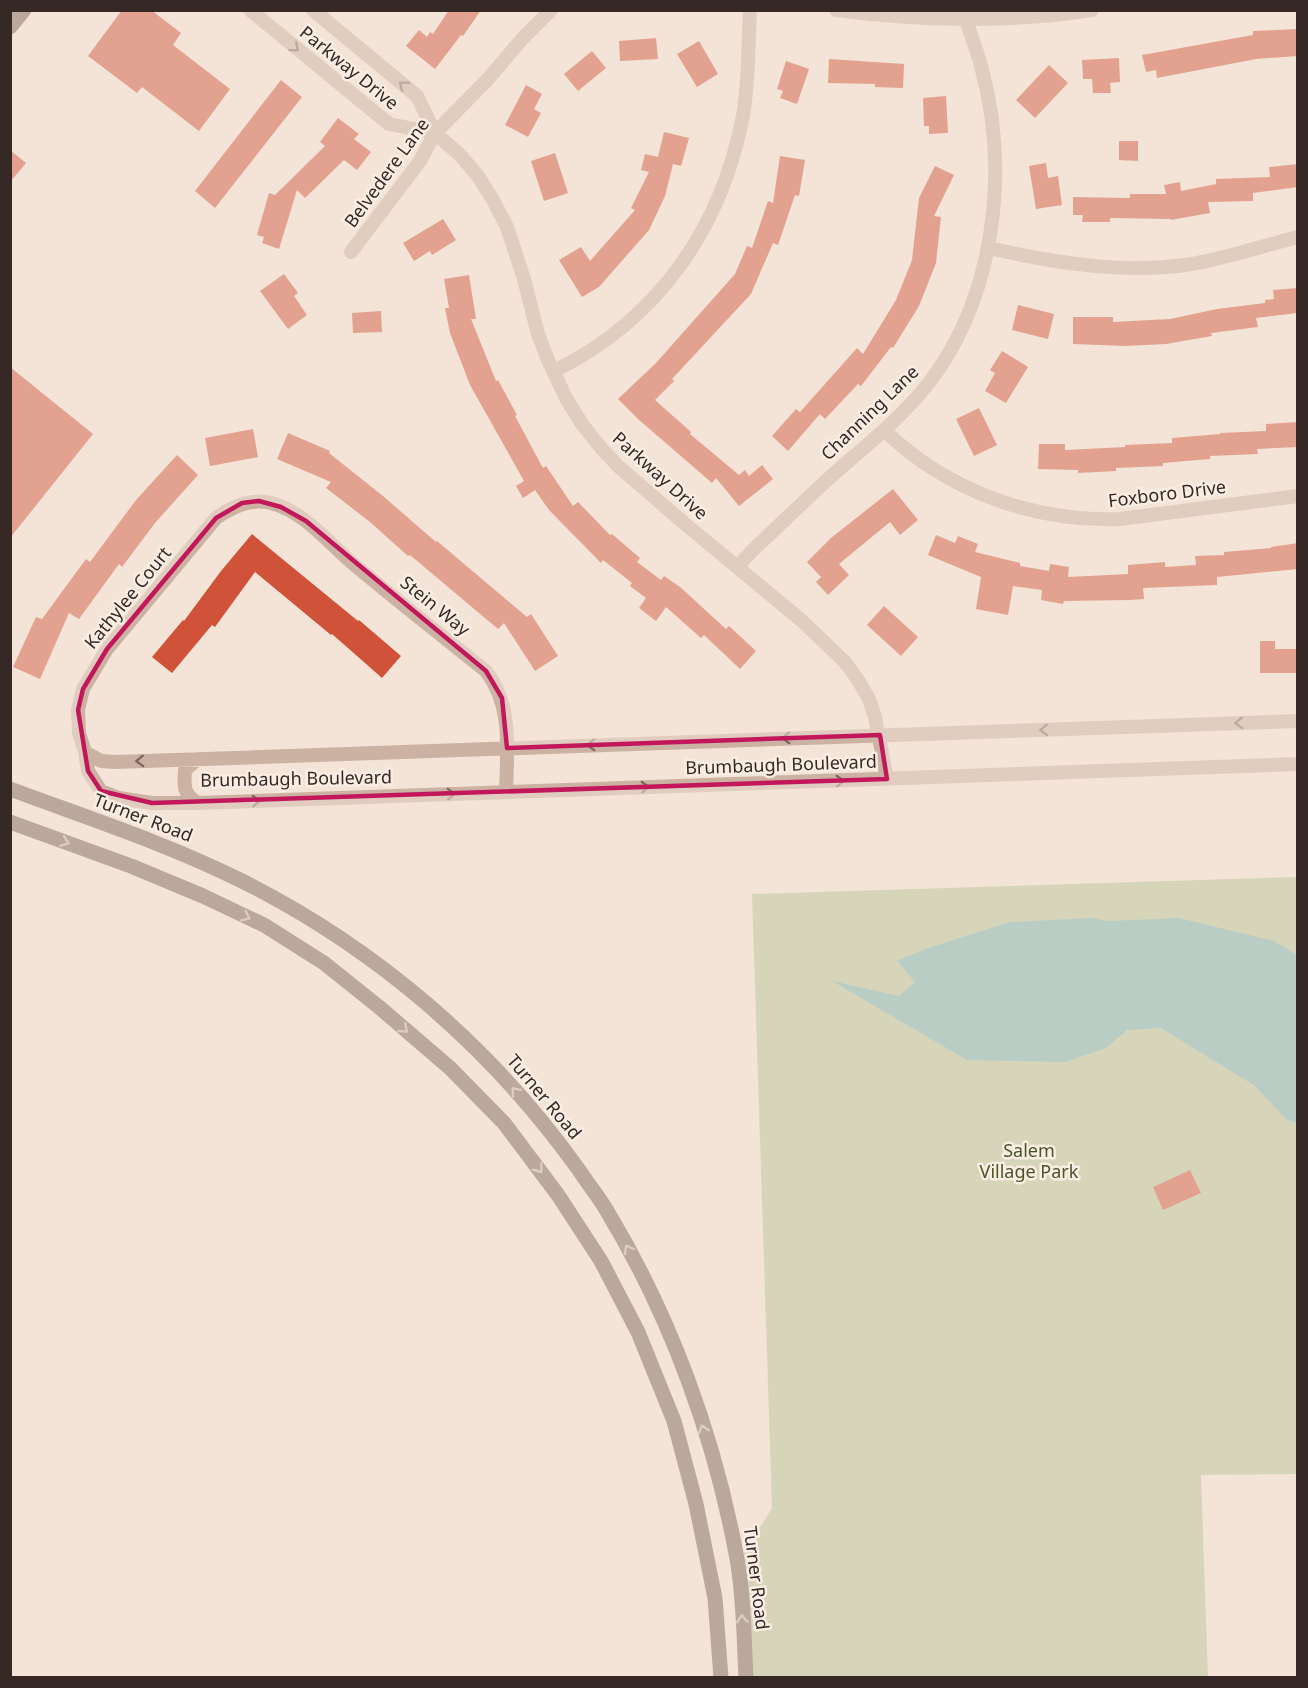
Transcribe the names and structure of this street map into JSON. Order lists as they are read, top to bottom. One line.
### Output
{"streets":{"main road":["Turner Road"],"street":["Parkway Drive","Belvedere Lane","Channing Lane","Foxboro Drive","Kathylee Court","Stein Way","Brumbaugh Boulevard"]},"crossings":[["Parkway Drive","Belvedere Lane"],["Parkway Drive","Channing Lane"],["Parkway Drive","Brumbaugh Boulevard"],["Channing Lane","Foxboro Drive"],["Kathylee Court","Stein Way"],["Kathylee Court","Brumbaugh Boulevard"],["Stein Way","Brumbaugh Boulevard"]],"parks":["Salem Village Park"]}
